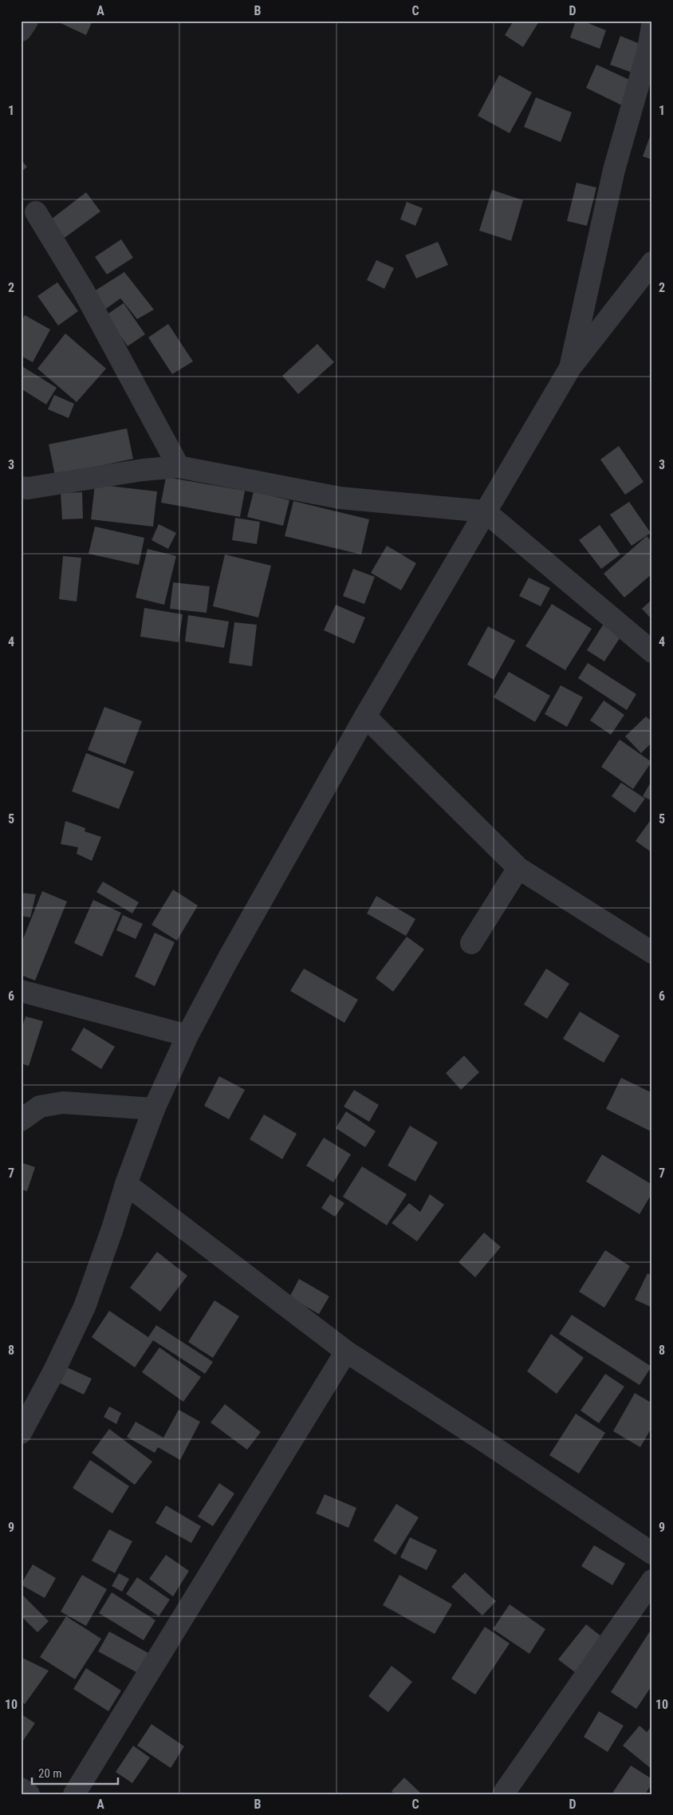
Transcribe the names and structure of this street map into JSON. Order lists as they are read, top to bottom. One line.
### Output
{"scale_bar":"20 m","grid":{"columns":["A","B","C","D"],"rows":["1","2","3","4","5","6","7","8","9","10"]}}
